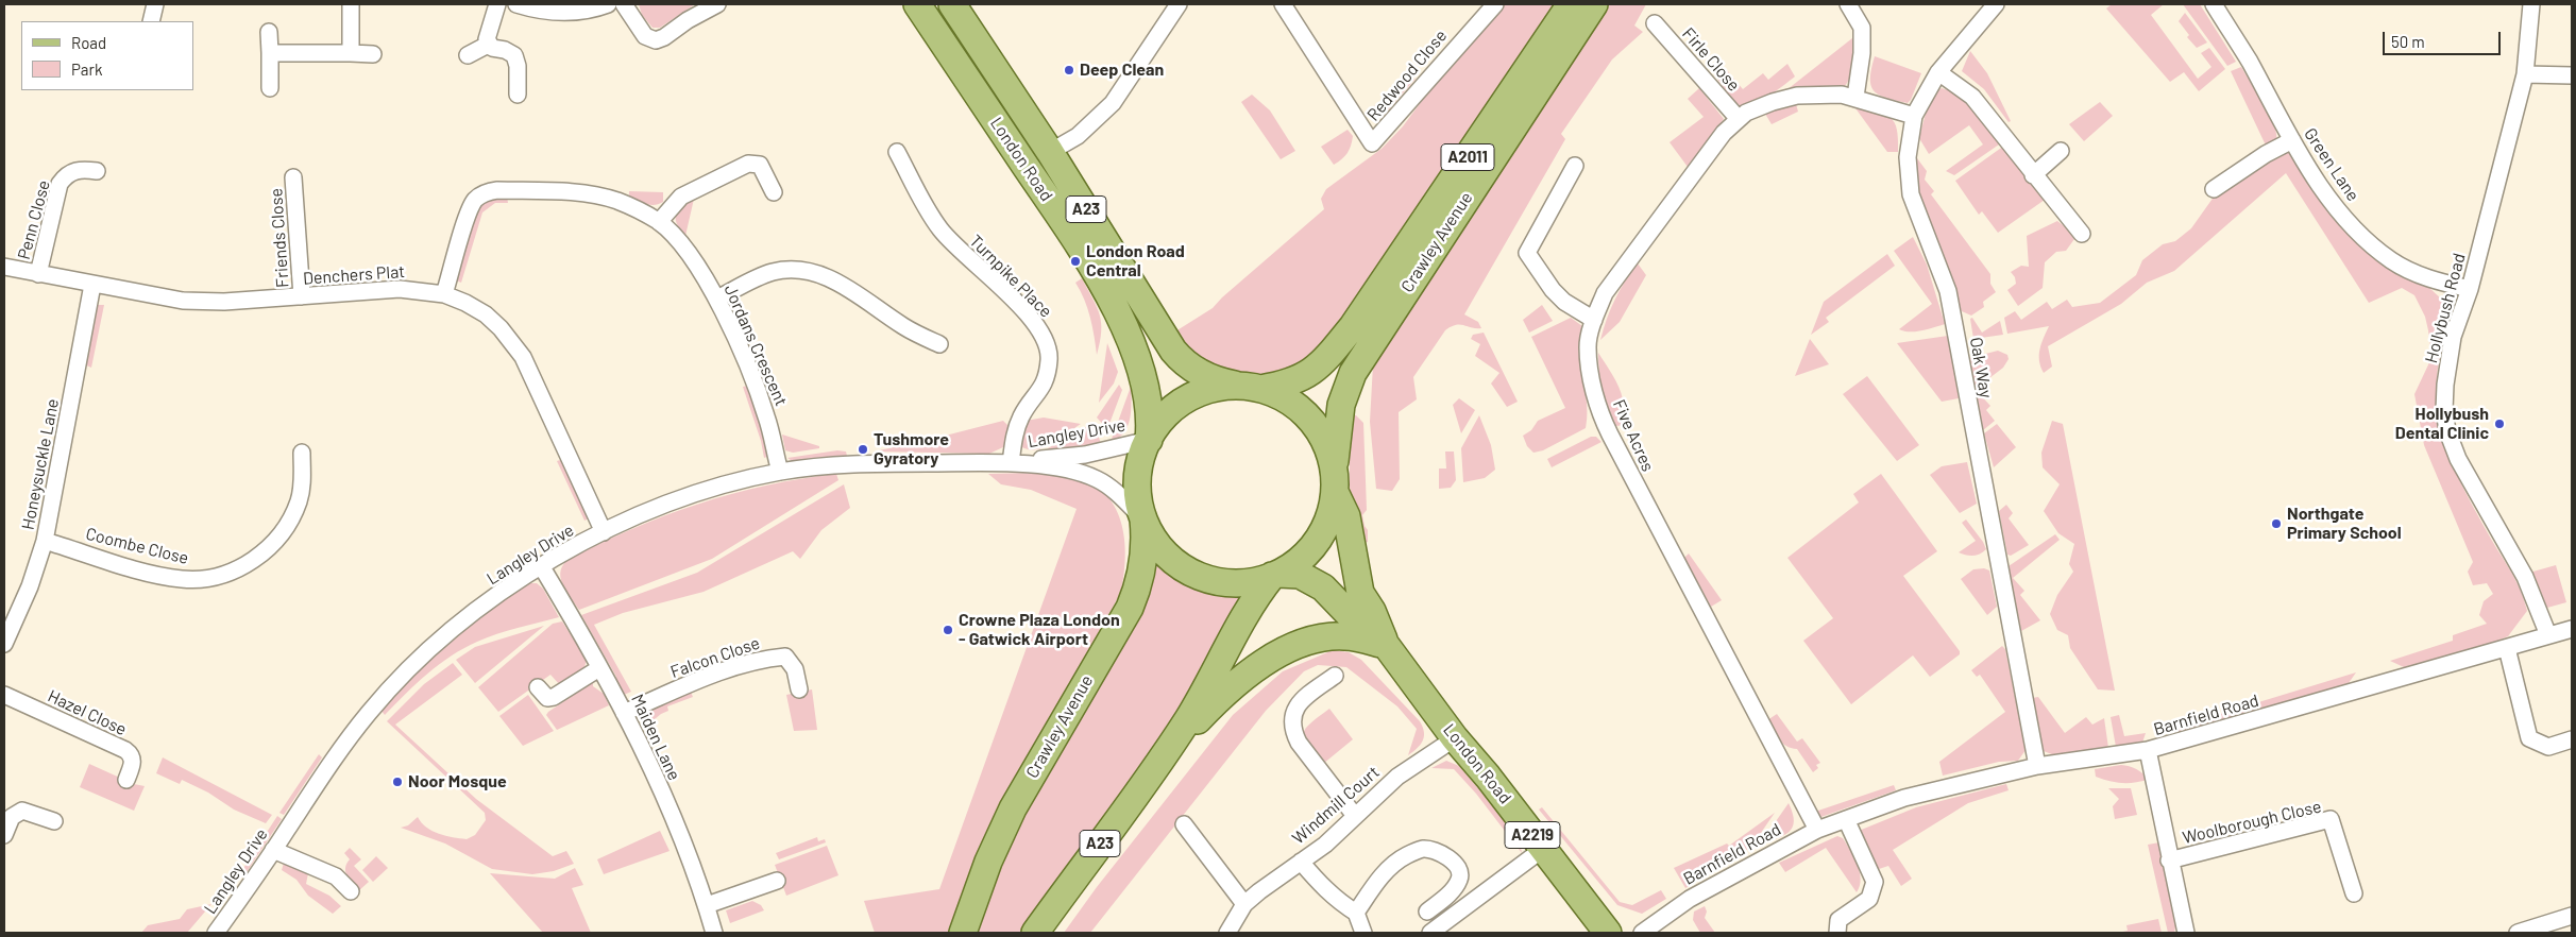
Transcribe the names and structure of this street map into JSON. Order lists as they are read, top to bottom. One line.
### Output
{"streets":{"main road":["A2011","London Road","A23","Crawley Avenue","A2219"],"street":["Firle Close","Redwood Close","Green Lane","Penn Close","Friends Close","Denchers Plat","Turnpike Place","Hollybush Road","Jordans Crescent","Oak Way","Langley Drive","Five Acres","Honeysuckle Lane","Coombe Close","Falcon Close","Hazel Close","Barnfield Road","Maiden Lane","Windmill Court","Woolborough Close"]},"crossings":[["Firle Close","Five Acres"],["London Road","A23"],["London Road","Crawley Avenue"],["London Road","Langley Drive"],["London Road","Windmill Court"],["Green Lane","Hollybush Road"],["A23","Crawley Avenue"],["Penn Close","Denchers Plat"],["Friends Close","Denchers Plat"],["Crawley Avenue","Langley Drive"],["Denchers Plat","Jordans Crescent"],["Denchers Plat","Langley Drive"],["Denchers Plat","Honeysuckle Lane"],["Turnpike Place","Langley Drive"],["Hollybush Road","Barnfield Road"],["Jordans Crescent","Langley Drive"],["Oak Way","Five Acres"],["Oak Way","Barnfield Road"],["Langley Drive","Maiden Lane"],["Five Acres","Barnfield Road"],["Honeysuckle Lane","Coombe Close"],["Falcon Close","Maiden Lane"]],"places":["Deep Clean","London Road Central","Hollybush Dental Clinic","Tushmore Gyratory","Northgate Primary School","Crowne Plaza London - Gatwick Airport","Noor Mosque"],"legend":["Road","Park"],"scale_bar":"50 m"}
